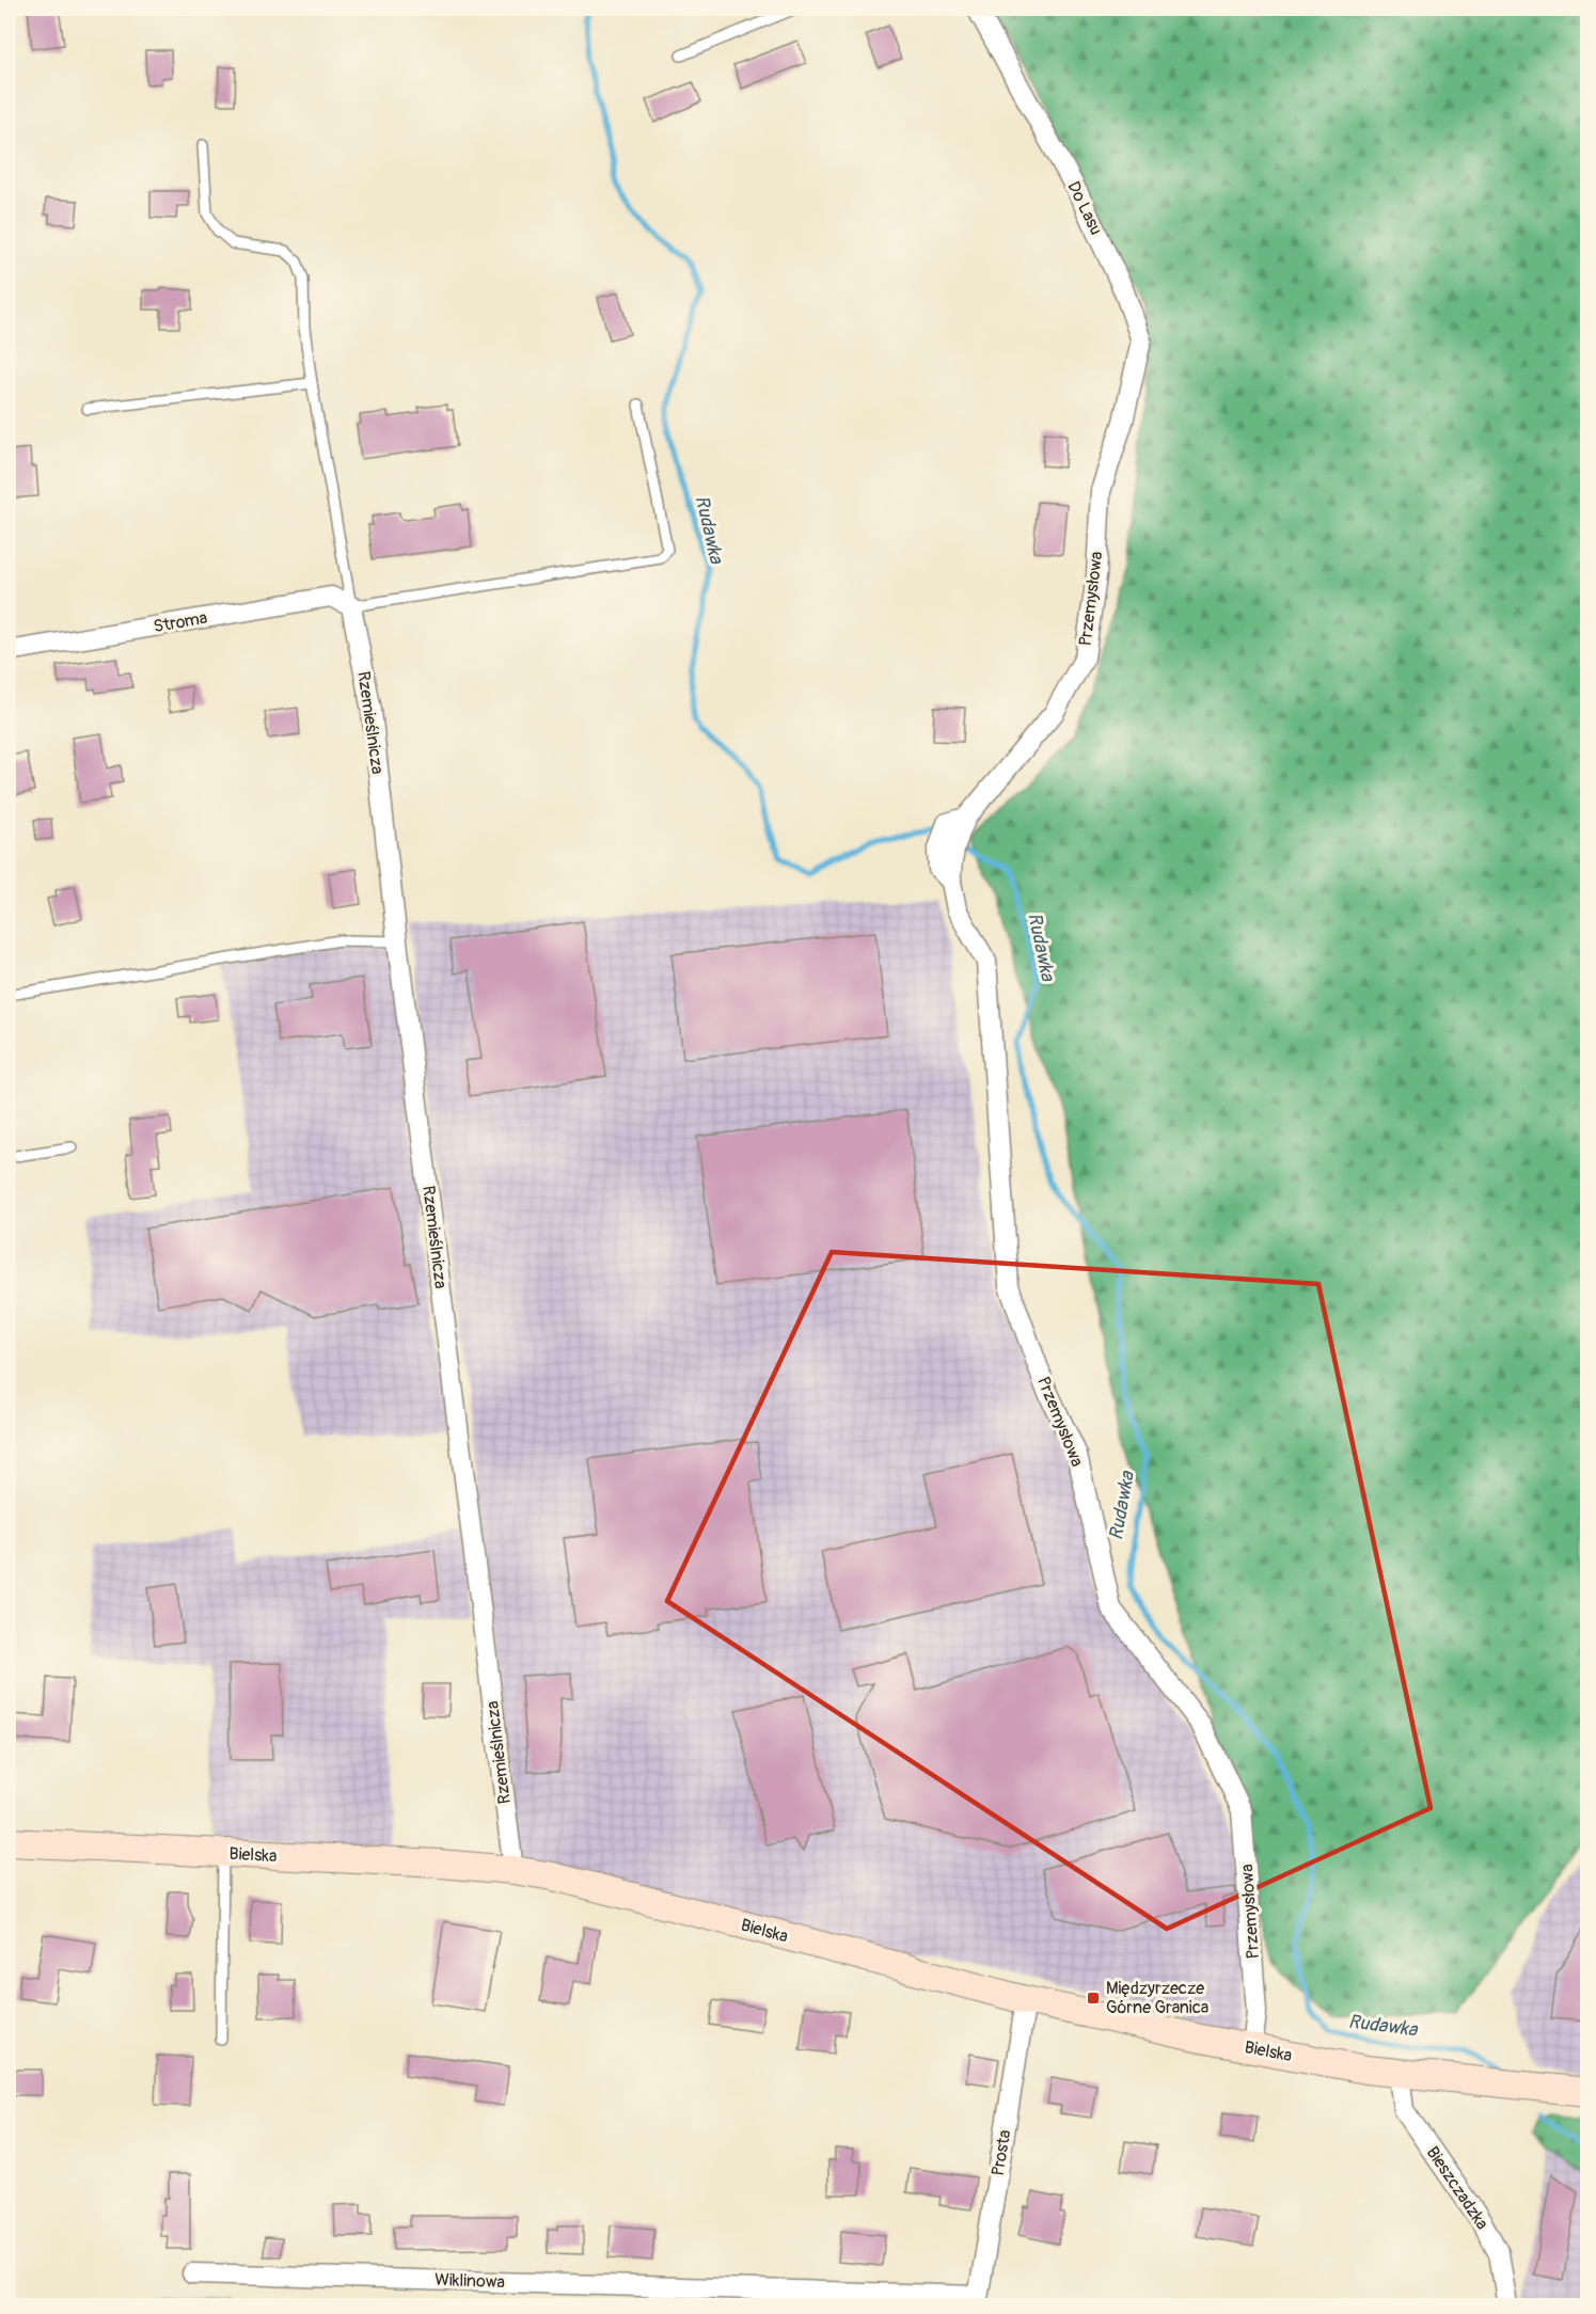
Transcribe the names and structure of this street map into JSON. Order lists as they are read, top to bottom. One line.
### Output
{"streets":{"street":["Do Lasu","Przemysłowa","Stroma","Rzemieślnicza","Bielska","Prosta","Bieszczadzka","Wiklinowa"]},"crossings":[["Do Lasu","Przemysłowa"],["Przemysłowa","Bielska"],["Stroma","Rzemieślnicza"],["Rzemieślnicza","Bielska"],["Bielska","Prosta"],["Bielska","Bieszczadzka"],["Prosta","Wiklinowa"]],"water":["Rudawka"],"places":{"transit":["Międzyrzecze Górne Granica"]}}
